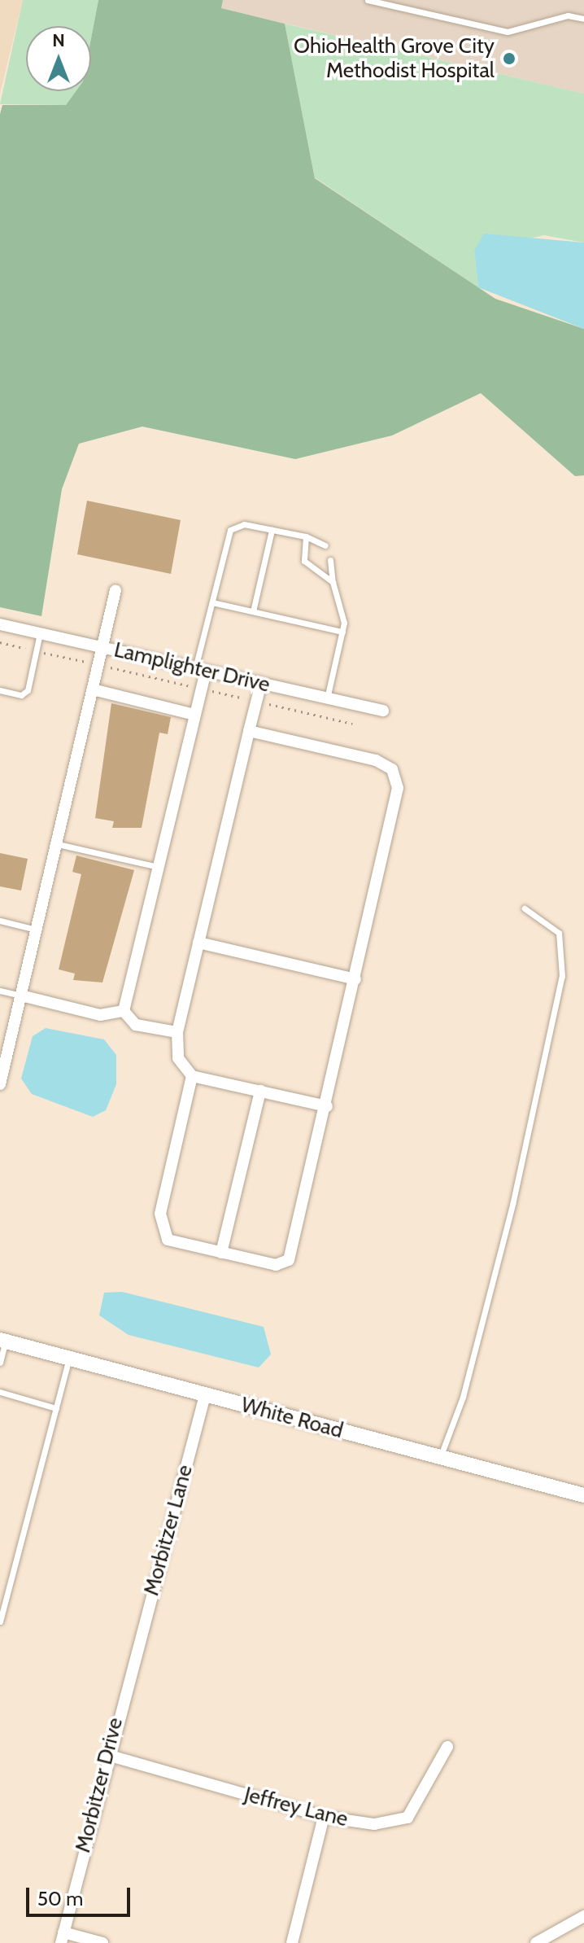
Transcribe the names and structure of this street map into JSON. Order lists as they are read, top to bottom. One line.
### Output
{"streets":{"street":["Lamplighter Drive","White Road","Morbitzer Lane","Morbitzer Drive","Jeffrey Lane"]},"crossings":[["White Road","Morbitzer Lane"],["Morbitzer Lane","Morbitzer Drive"],["Morbitzer Drive","Jeffrey Lane"]],"places":["OhioHealth Grove City Methodist Hospital"],"scale_bar":"50 m","north":"top"}
